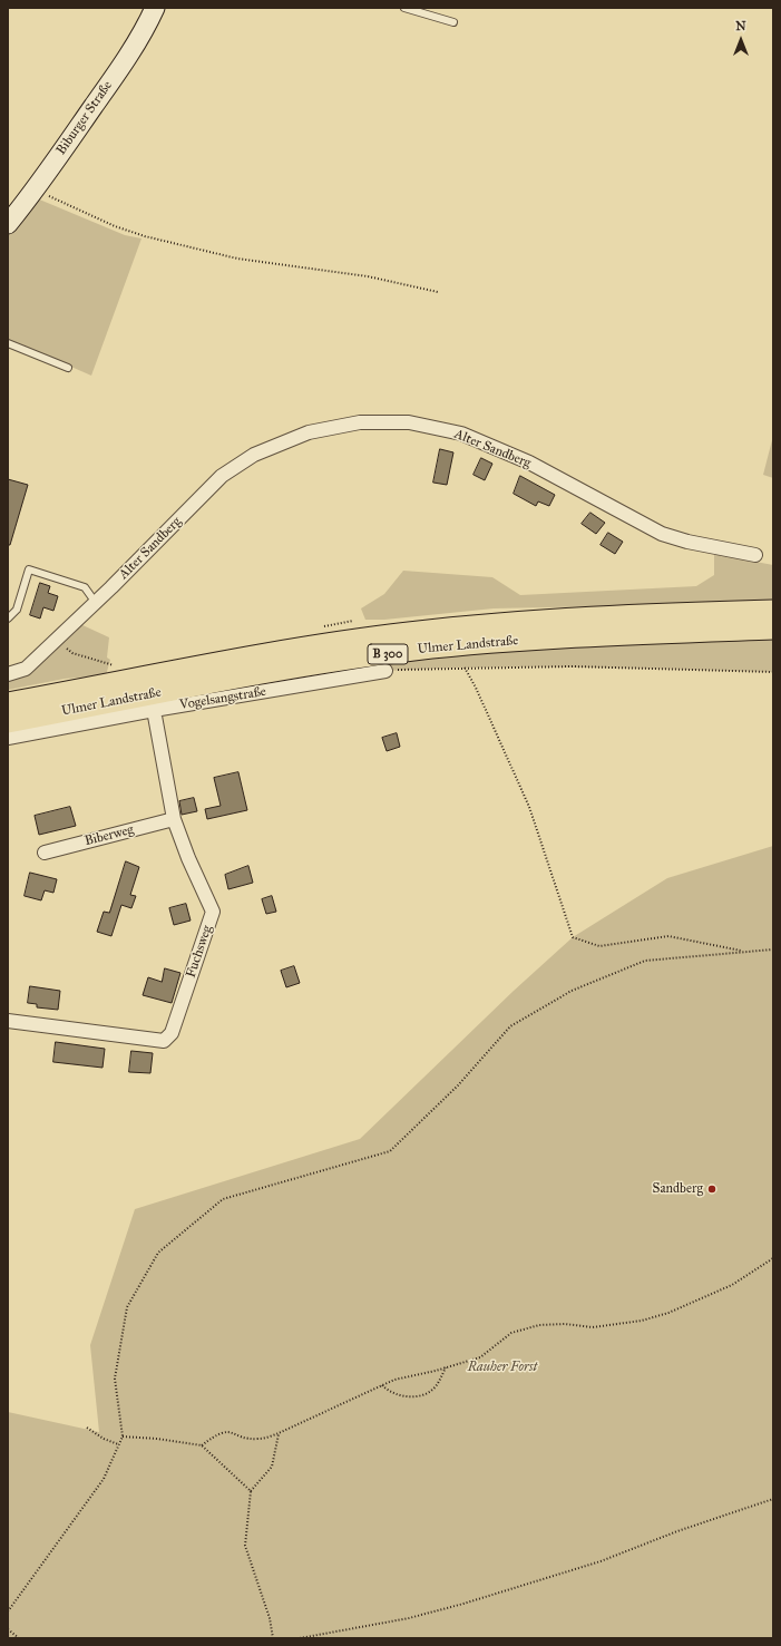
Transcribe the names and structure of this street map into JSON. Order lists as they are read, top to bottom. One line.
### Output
{"streets":{"main road":["Ulmer Landstraße","B 300"],"street":["Biburger Straße","Alter Sandberg","Vogelsangstraße","Biberweg","Fuchsweg"]},"crossings":[["Vogelsangstraße","Fuchsweg"],["Biberweg","Fuchsweg"]],"parks":["Rauher Forst"],"places":["Sandberg"],"north":"top"}
